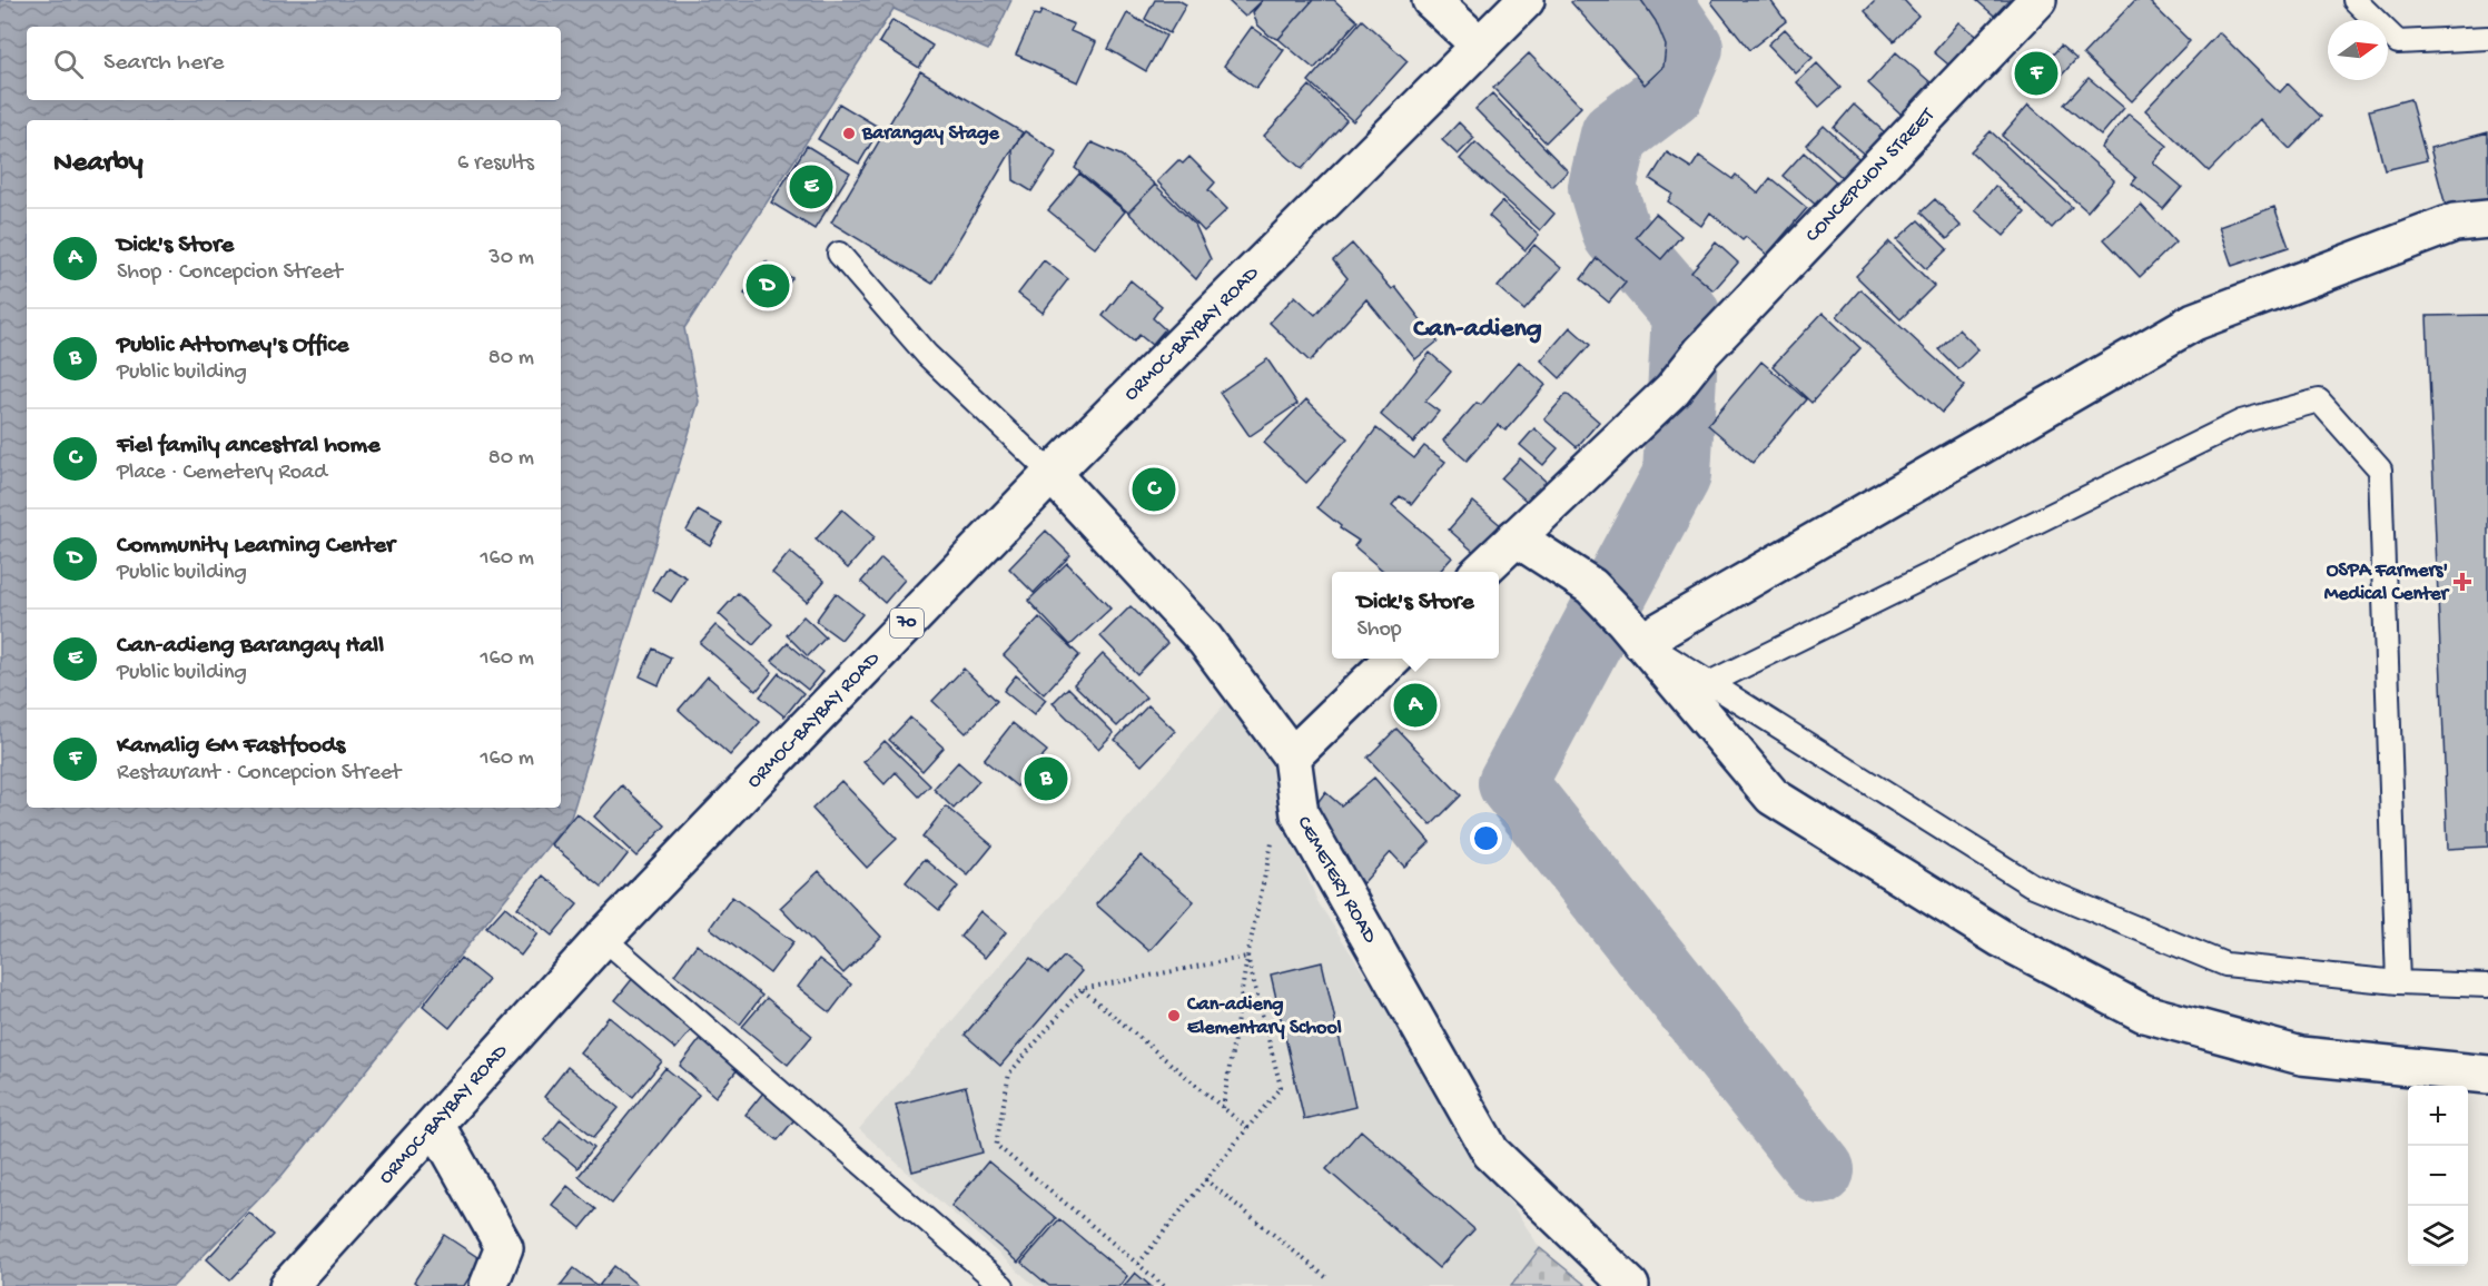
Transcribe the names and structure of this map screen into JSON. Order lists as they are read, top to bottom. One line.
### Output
{"streets":{"main road":["CONCEPCION STREET","ORMOC-BAYBAY ROAD","70","CEMETERY ROAD"]},"crossings":[["ORMOC-BAYBAY ROAD","CEMETERY ROAD"]],"districts":["Can-adieng"],"places":{"other":["Barangay Stage","Can-adieng Elementary School"],"health":["OSPA Farmers' Medical Center"]},"north":"right","page":{"search":"Search here","pins":["F","E","D","C","A","B"],"heading":["Nearby","6 results"],"list":[{"mark":"A","name":"Dick's Store","note":"Shop · Concepcion Street","value":"30 m"},{"mark":"B","name":"Public Attorney's Office","note":"Public building","value":"80 m"},{"mark":"C","name":"Fiel family ancestral home","note":"Place · Cemetery Road","value":"80 m"},{"mark":"D","name":"Community Learning Center","note":"Public building","value":"160 m"},{"mark":"E","name":"Can-adieng Barangay Hall","note":"Public building","value":"160 m"},{"mark":"F","name":"Kamalig GM Fastfoods","note":"Restaurant · Concepcion Street","value":"160 m"}],"popup":["Dick's Store","Shop"],"map_buttons":["+","−"]}}
